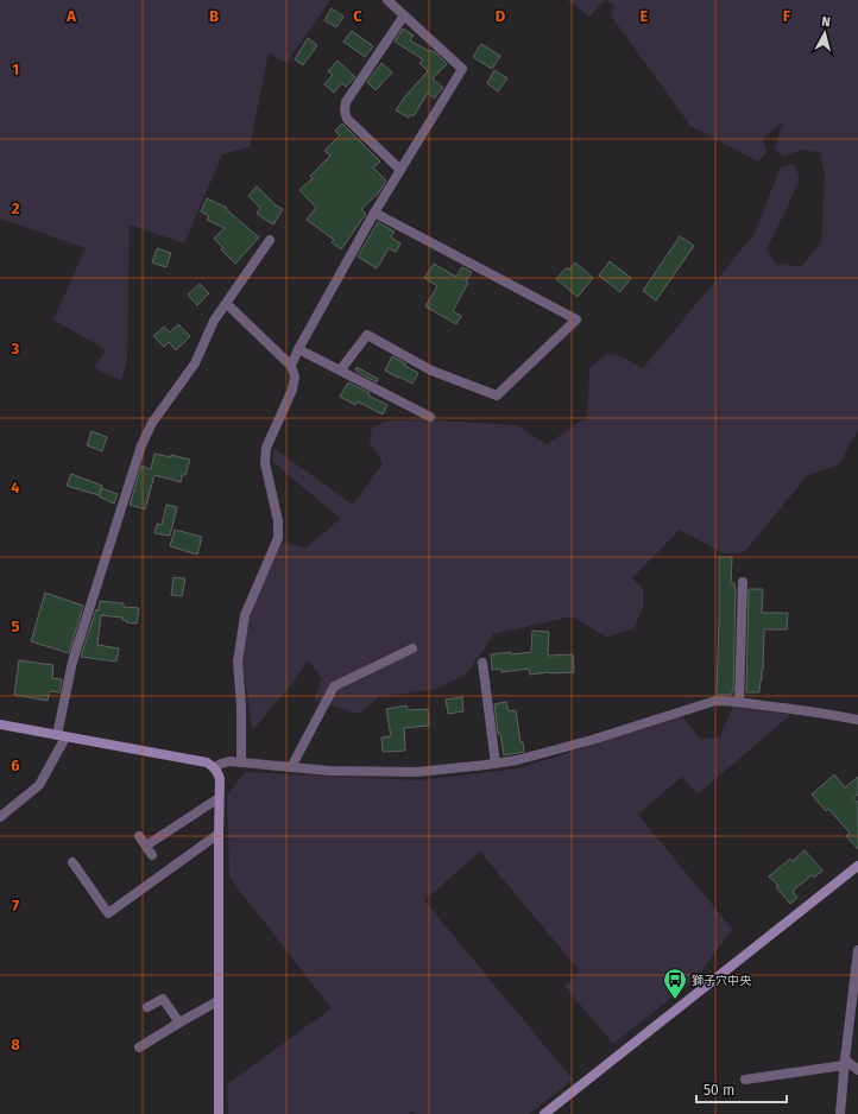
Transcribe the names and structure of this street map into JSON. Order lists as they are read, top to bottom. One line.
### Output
{"places":{"bus stop":["獅子穴中央"]},"scale_bar":"50 m","north":"top","grid":{"columns":["A","B","C","D","E","F"],"rows":["1","2","3","4","5","6","7","8"]}}
